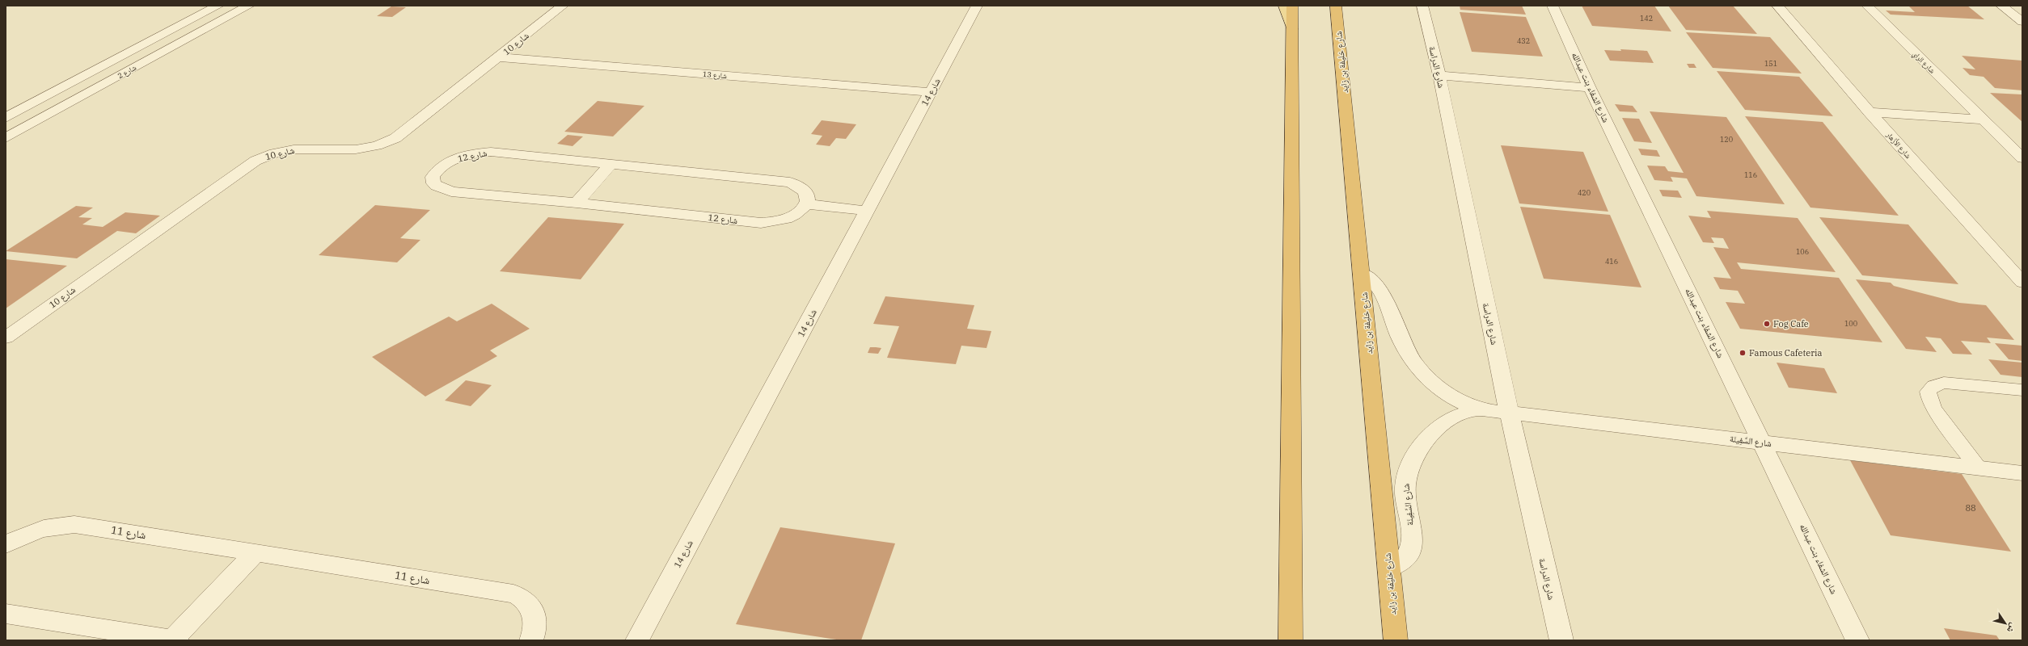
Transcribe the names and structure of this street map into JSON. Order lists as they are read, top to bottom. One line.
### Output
{"streets":{"highway":["شارع خليفة بن زايد"],"street":["شارع 10","شارع الراي","شارع الدراسة","شارع 2","شارع 13","شارع الشفاء بنت عبدالله","شارع 14","شارع الأَزْهار","شارع 12","شارع السَّفِينَة","شارع 11"]},"crossings":[["شارع 10","شارع 13"],["شارع خليفة بن زايد","شارع السَّفِينَة"],["شارع الدراسة","شارع السَّفِينَة"],["شارع 13","شارع 14"],["شارع الشفاء بنت عبدالله","شارع السَّفِينَة"]],"places":["Fog Cafe","Famous Cafeteria"],"house_numbers":["142","432","151","120","116","420","106","416","100","88"],"north":"bottom right"}
